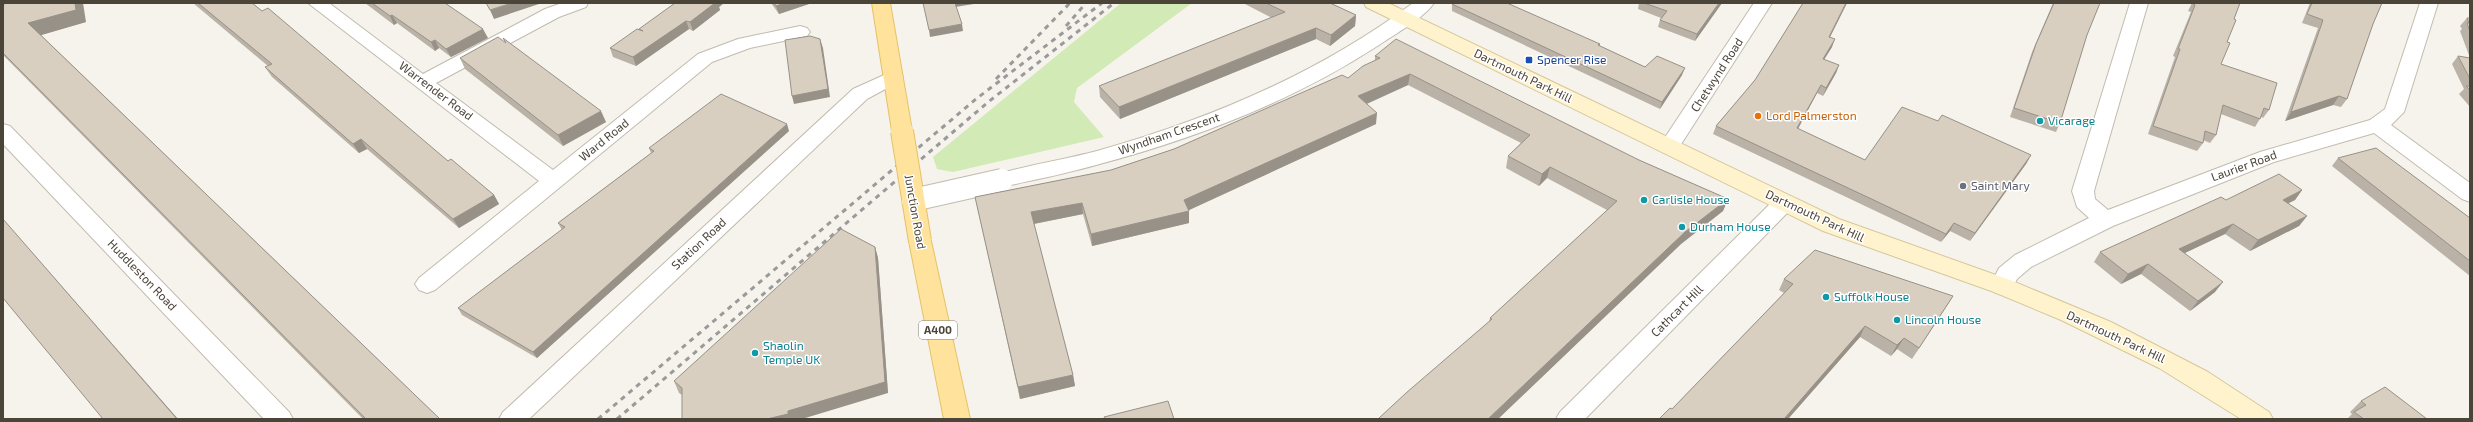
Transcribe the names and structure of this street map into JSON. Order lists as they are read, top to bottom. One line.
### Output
{"streets":{"main road":["Junction Road","A400"],"street":["Chetwynd Road","Dartmouth Park Hill","Warrender Road","Wyndham Crescent","Ward Road","Laurier Road","Station Road","Huddleston Road","Cathcart Hill"]},"crossings":[["Chetwynd Road","Dartmouth Park Hill"],["Dartmouth Park Hill","Wyndham Crescent"],["Dartmouth Park Hill","Laurier Road"],["Dartmouth Park Hill","Cathcart Hill"],["Warrender Road","Ward Road"],["Wyndham Crescent","Junction Road"],["Junction Road","Station Road"]],"places":{"transit":["Spencer Rise"],"other":["Lord Palmerston","Vicarage","Saint Mary","Carlisle House","Durham House","Suffolk House","Lincoln House","Shaolin Temple UK"]}}
